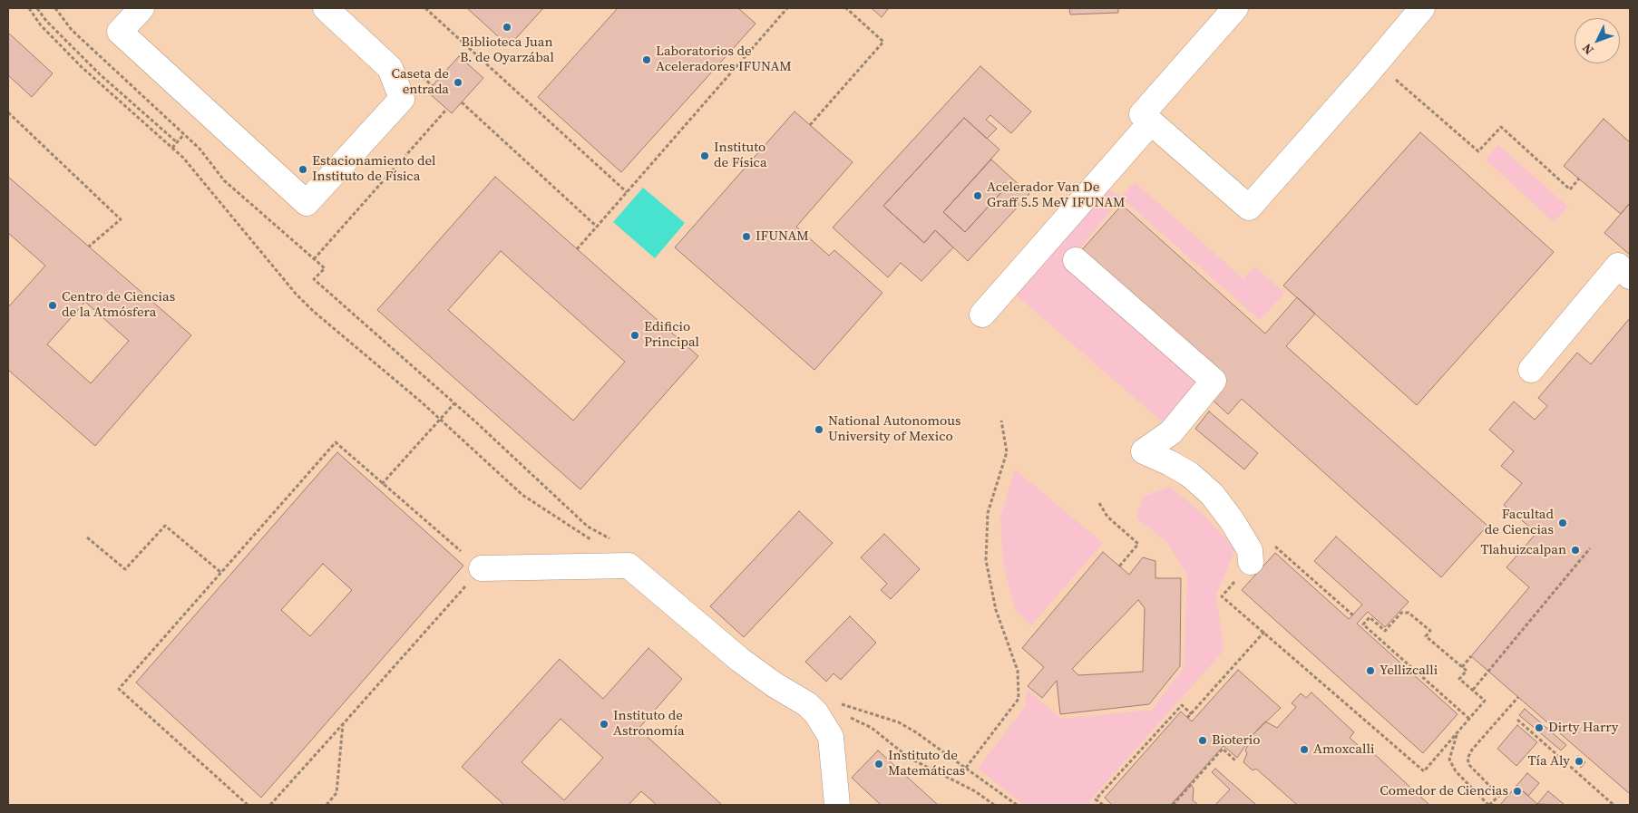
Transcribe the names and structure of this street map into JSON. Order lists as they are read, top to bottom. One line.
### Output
{"places":["Biblioteca Juan B. de Oyarzábal","Laboratorios de Aceleradores IFUNAM","Caseta de entrada","Instituto de Física","Estacionamiento del Instituto de Física","Acelerador Van De Graff 5.5 MeV IFUNAM","IFUNAM","Centro de Ciencias de la Atmósfera","Edificio Principal","National Autonomous University of Mexico","Facultad de Ciencias","Tlahuizcalpan","Yellizcalli","Instituto de Astronomía","Dirty Harry","Bioterio","Amoxcalli","Tía Aly","Instituto de Matemáticas","Comedor de Ciencias"],"north":"bottom left"}
